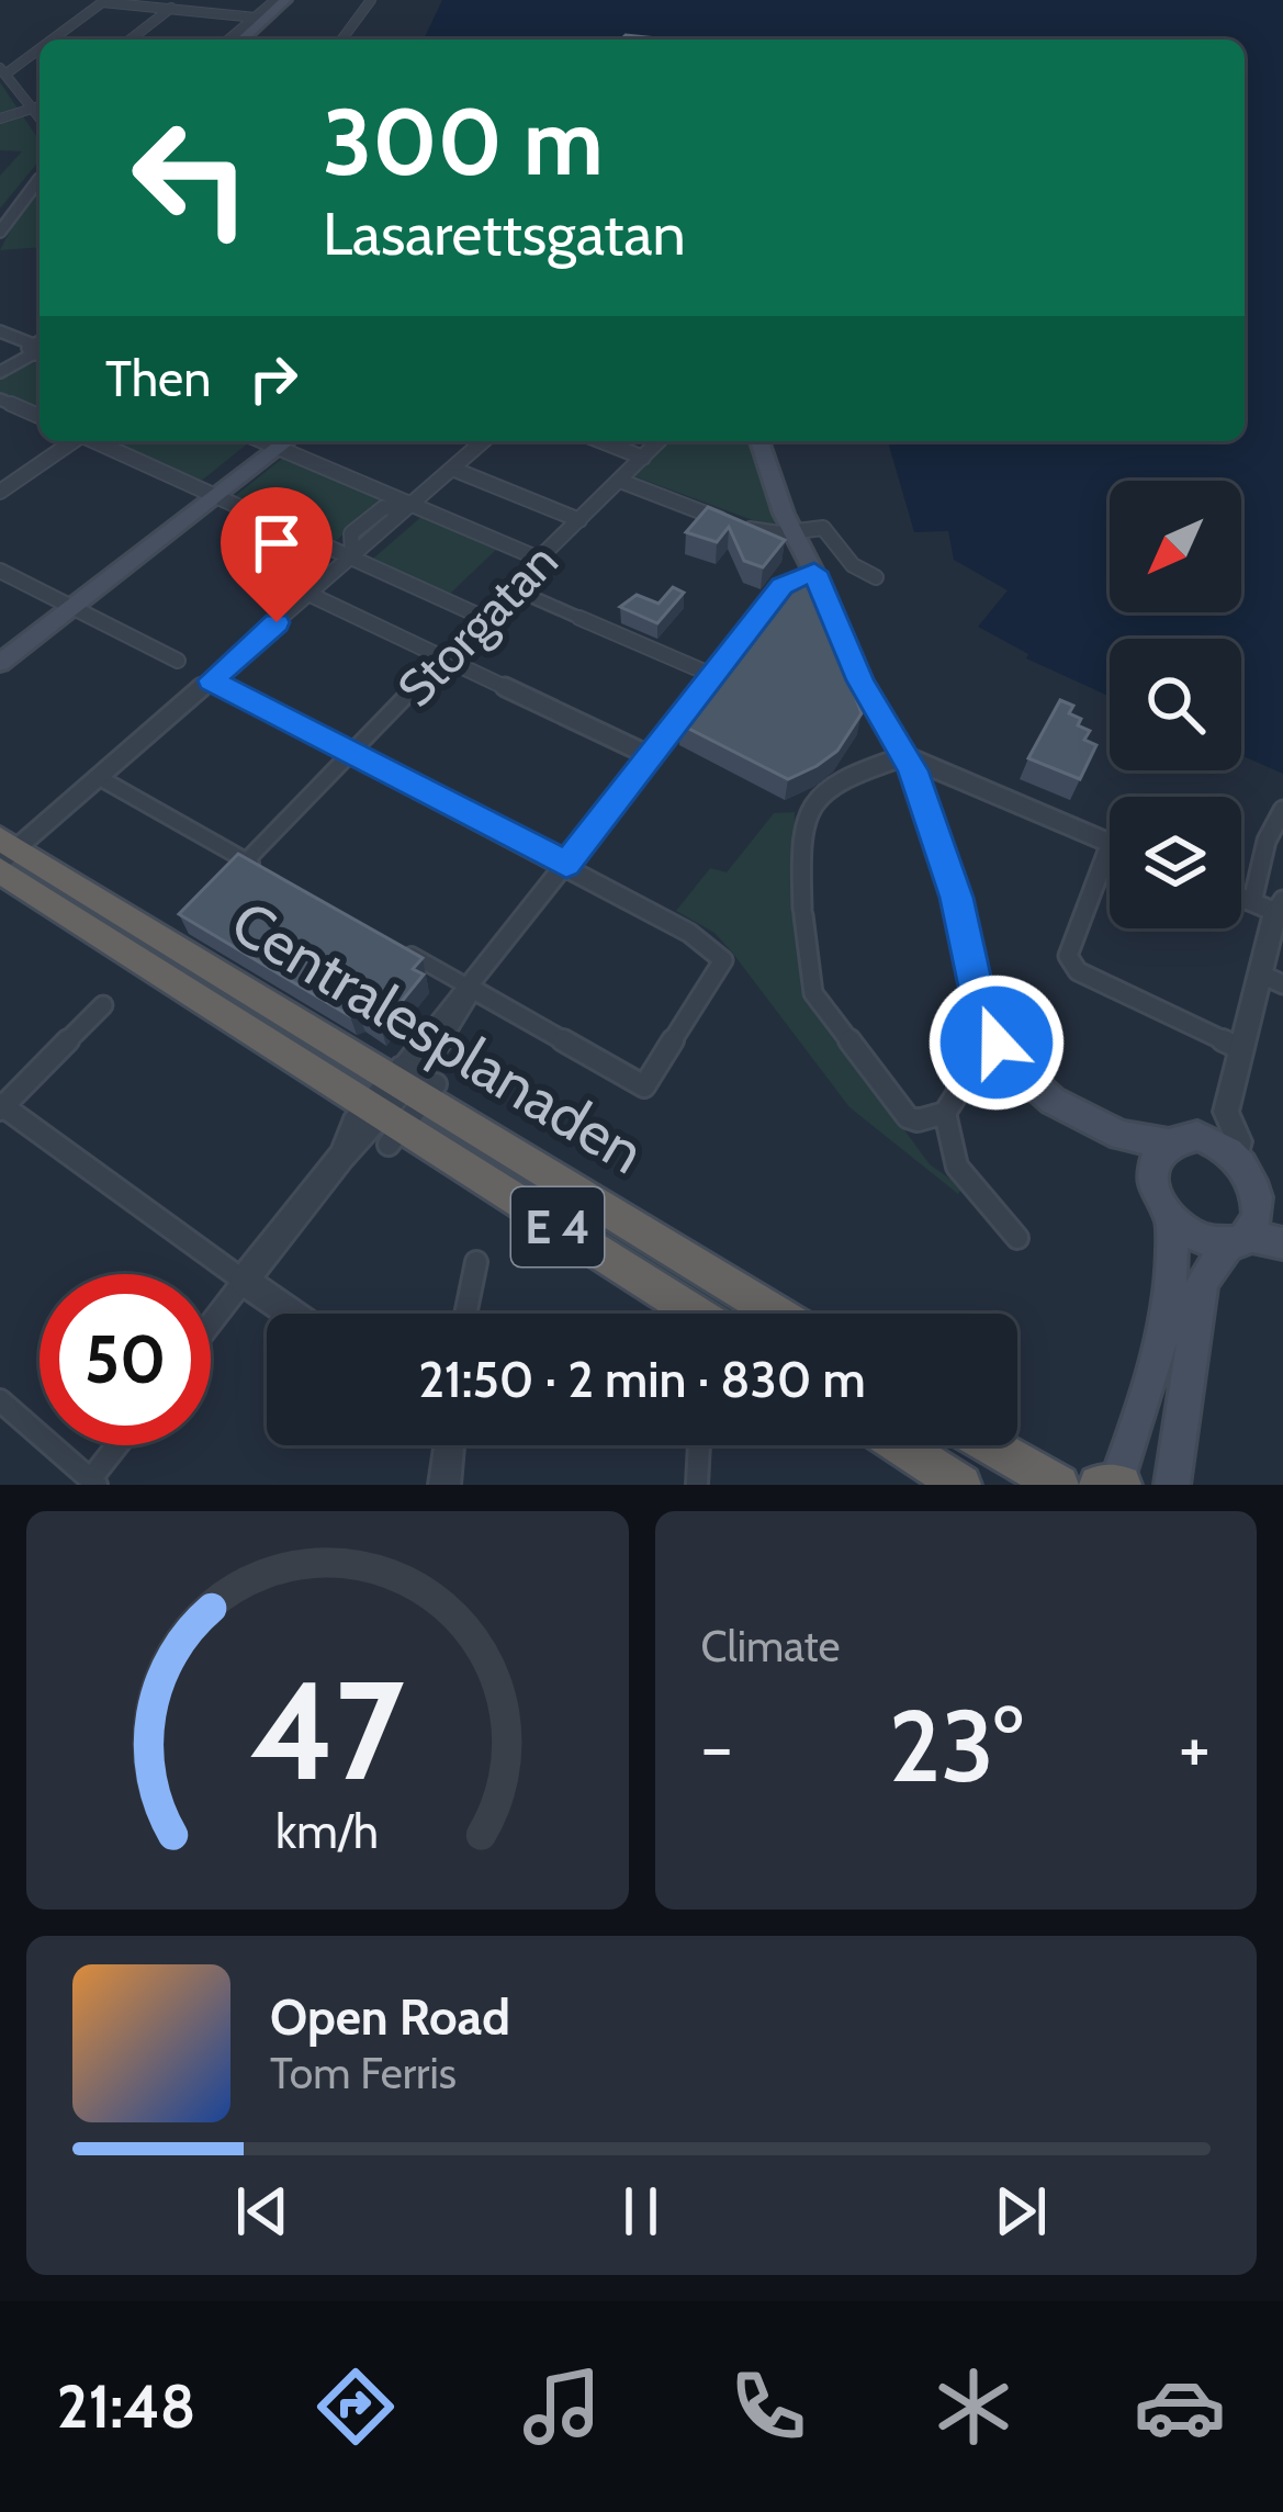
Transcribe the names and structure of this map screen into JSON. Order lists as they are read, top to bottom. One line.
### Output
{"streets":{"highway":["Centralesplanaden","E 4"],"street":["Storgatan"]},"north":"bottom left","page":{"turn":["300 m","Lasarettsgatan"],"then":"Then","limit":"50","trip":"21:50 · 2 min · 830 m","tile":"Climate","heat":["−","23°","+"],"song":["Open Road","Tom Ferris"],"tabs":"21:48","gauge":["47","km/h"]}}
